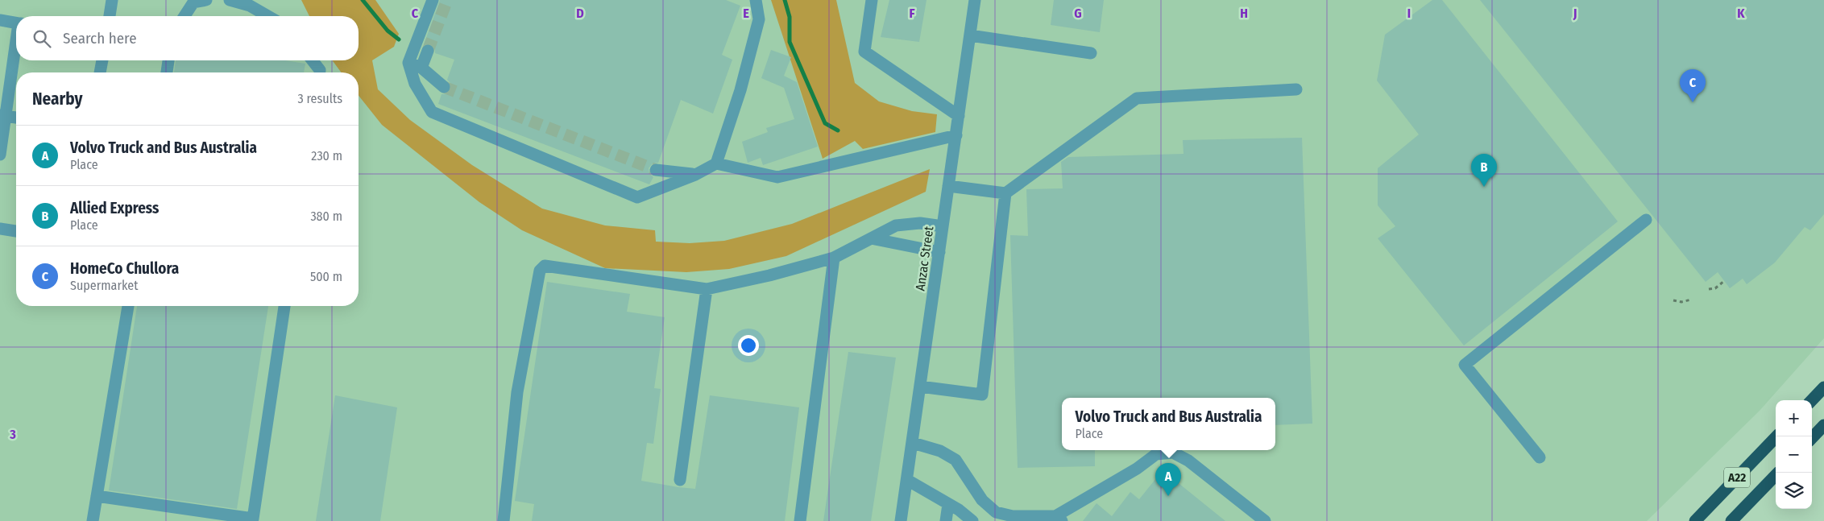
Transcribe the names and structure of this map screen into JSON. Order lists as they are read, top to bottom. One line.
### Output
{"streets":{"highway":["A22"],"street":["Anzac Street"]},"page":{"search":"Search here","pins":["C","B","A"],"heading":["Nearby","3 results"],"list":[{"mark":"A","name":"Volvo Truck and Bus Australia","note":"Place","value":"230 m"},{"mark":"B","name":"Allied Express","note":"Place","value":"380 m"},{"mark":"C","name":"HomeCo Chullora","note":"Supermarket","value":"500 m"}],"popup":["Volvo Truck and Bus Australia","Place"],"map_buttons":["+","−"]},"grid":{"columns":["C","D","E","F","G","H","I","J","K"],"rows":["3"]}}
